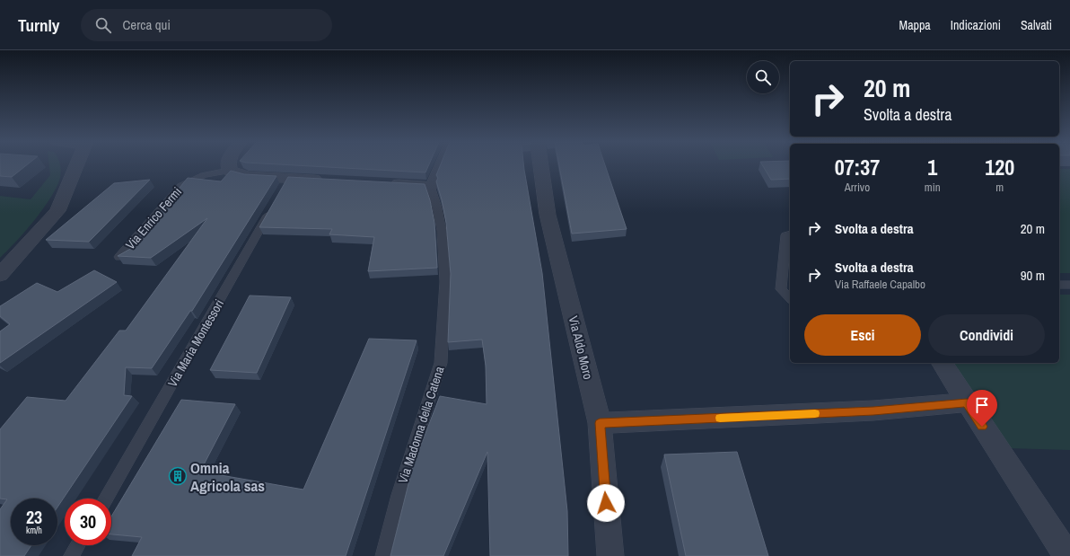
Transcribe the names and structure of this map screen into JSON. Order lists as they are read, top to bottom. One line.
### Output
{"streets":{"street":["Via Enrico Fermi","Via Aldo Moro"],"lane":["Via Maria Montessori","Via Madonna della Catena"]},"places":{"building":["Omnia Agricola sas"]},"page":{"header":"Turnly","search":"Cerca qui","nav":["Mappa","Indicazioni","Salvati"],"turn":["20 m","Svolta a destra"],"eta":["07:37","Arrivo","1","min","120","m"],"list":[{"name":"Svolta a destra","value":"20 m"},{"name":"Svolta a destra","note":"Via Raffaele Capalbo","value":"90 m"}],"buttons":["Esci","Condividi"],"speed":"23 km/h","limit":"30"}}
